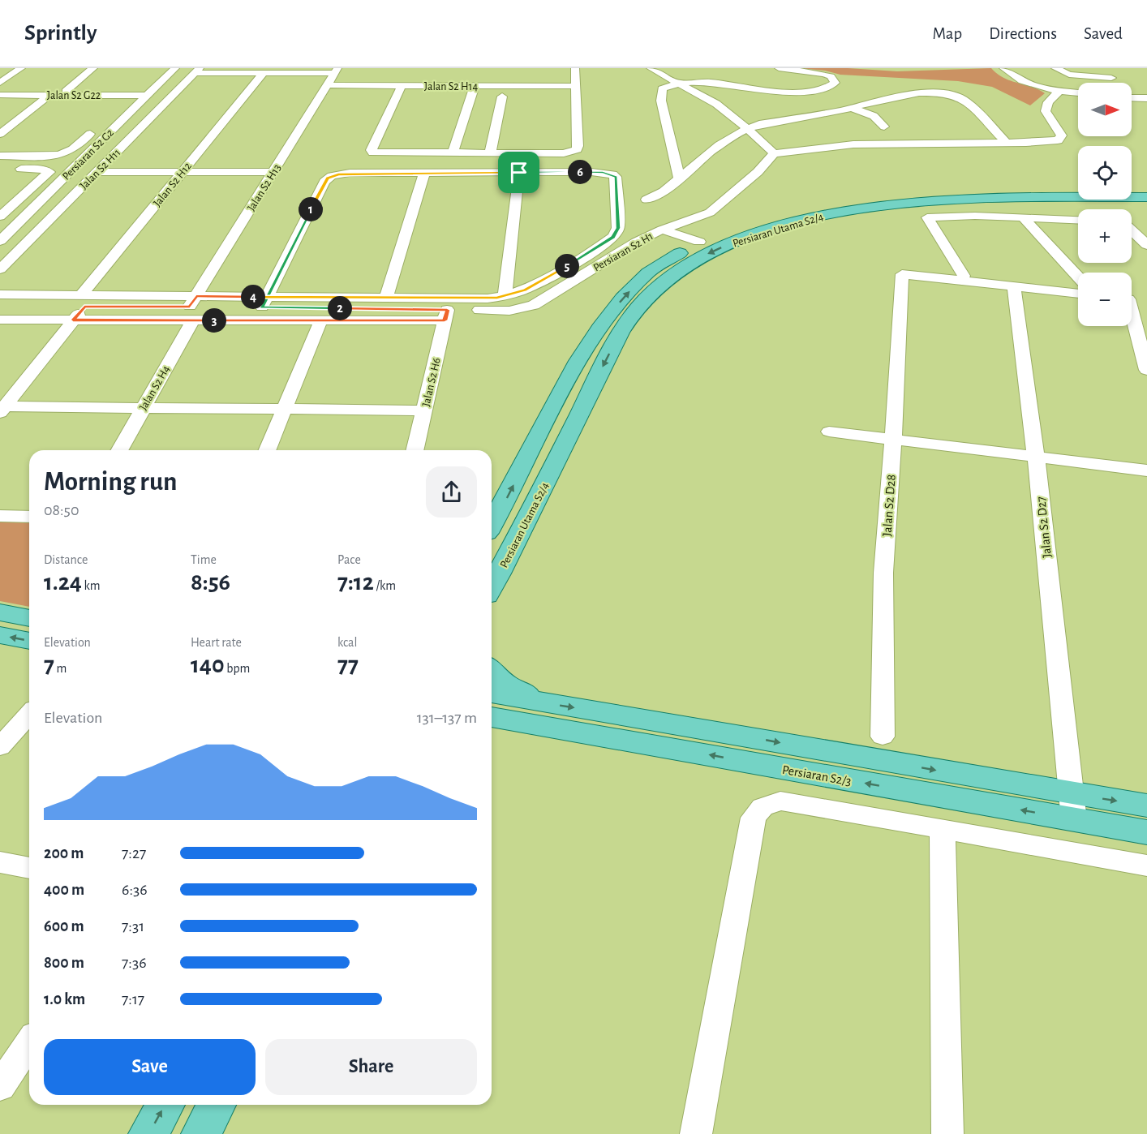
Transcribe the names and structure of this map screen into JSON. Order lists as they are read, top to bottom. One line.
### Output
{"streets":{"main road":["Persiaran Utama S2/4","Persiaran S2/3"],"street":["Jalan S2 H14","Jalan S2 G22","Persiaran S2 G2","Jalan S2 H11","Jalan S2 H12","Jalan S2 H13","Persiaran S2 H1","Jalan S2 H6","Jalan S2 H4","Jalan S2 D28","Jalan S2 D27"]},"crossings":[["Jalan S2 H14","Jalan S2 H13"],["Jalan S2 G22","Persiaran S2 G2"],["Jalan S2 H13","Jalan S2 H4"],["Persiaran S2 H1","Jalan S2 H6"],["Jalan S2 D28","Jalan S2 D27"],["Jalan S2 D27","Persiaran S2/3"]],"north":"right","page":{"header":"Sprintly","nav":["Map","Directions","Saved"],"map_buttons":["+","−"],"pins":["6","1","5","4","2","3"],"heading":["Morning run","08:50"],"stats":[["Distance","1.24 km"],["Time","8:56"],["Pace","7:12 /km"],["Elevation","7 m"],["Heart rate","140 bpm"],["kcal","77"]],"chart":["Elevation","131–137 m"],"list":[{"name":"200 m","note":"7:27"},{"name":"400 m","note":"6:36"},{"name":"600 m","note":"7:31"},{"name":"800 m","note":"7:36"},{"name":"1.0 km","note":"7:17"}],"buttons":["Save","Share"]}}
